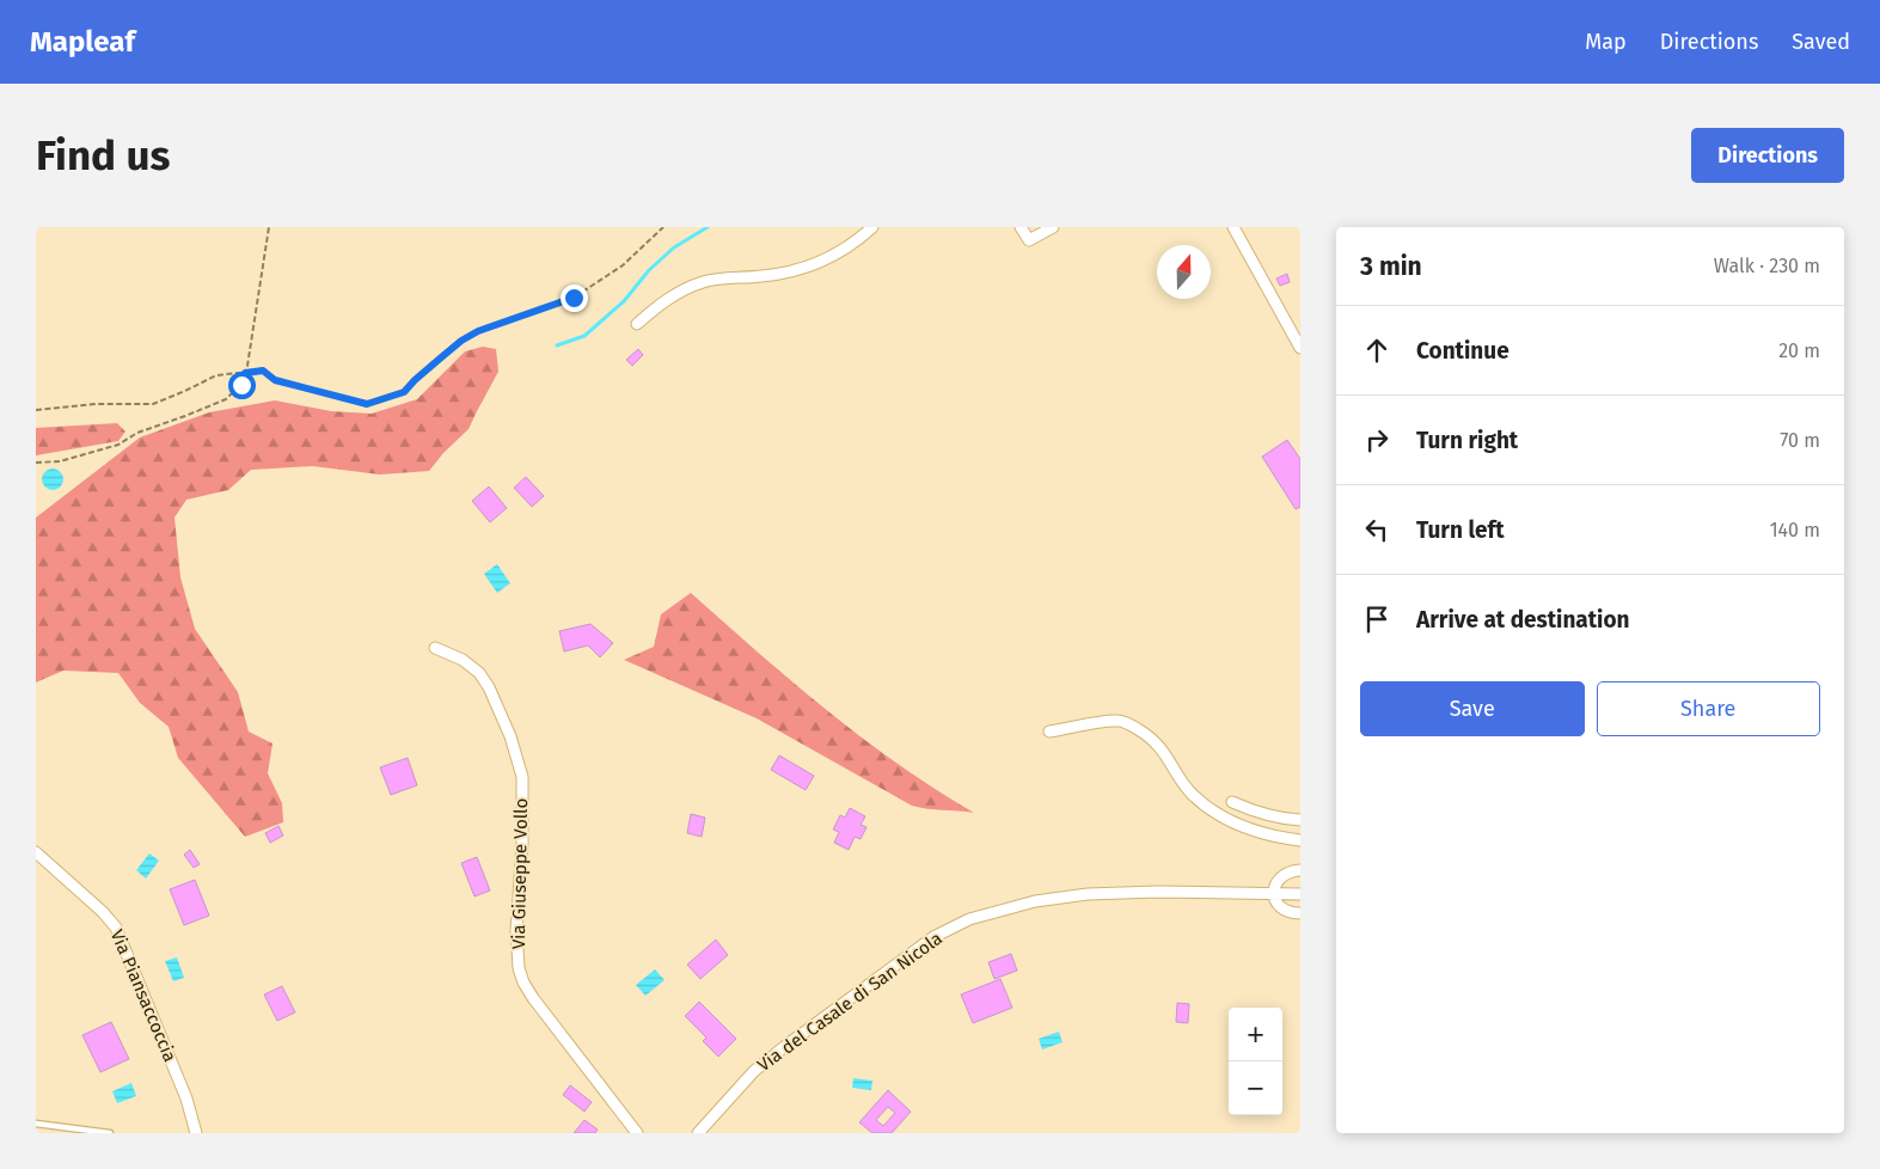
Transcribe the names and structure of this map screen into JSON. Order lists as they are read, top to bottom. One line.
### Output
{"streets":{"street":["Via Giuseppe Vollo","Via Piansaccoccia","Via del Casale di San Nicola"]},"north":"top","page":{"header":"Mapleaf","nav":["Map","Directions","Saved"],"buttons":["Directions",["Save","Share"]],"title":"Find us","heading":["3 min","Walk · 230 m"],"list":[["Continue","20 m"],["Turn right","70 m"],["Turn left","140 m"],"Arrive at destination"],"map_buttons":["+","−"]}}
